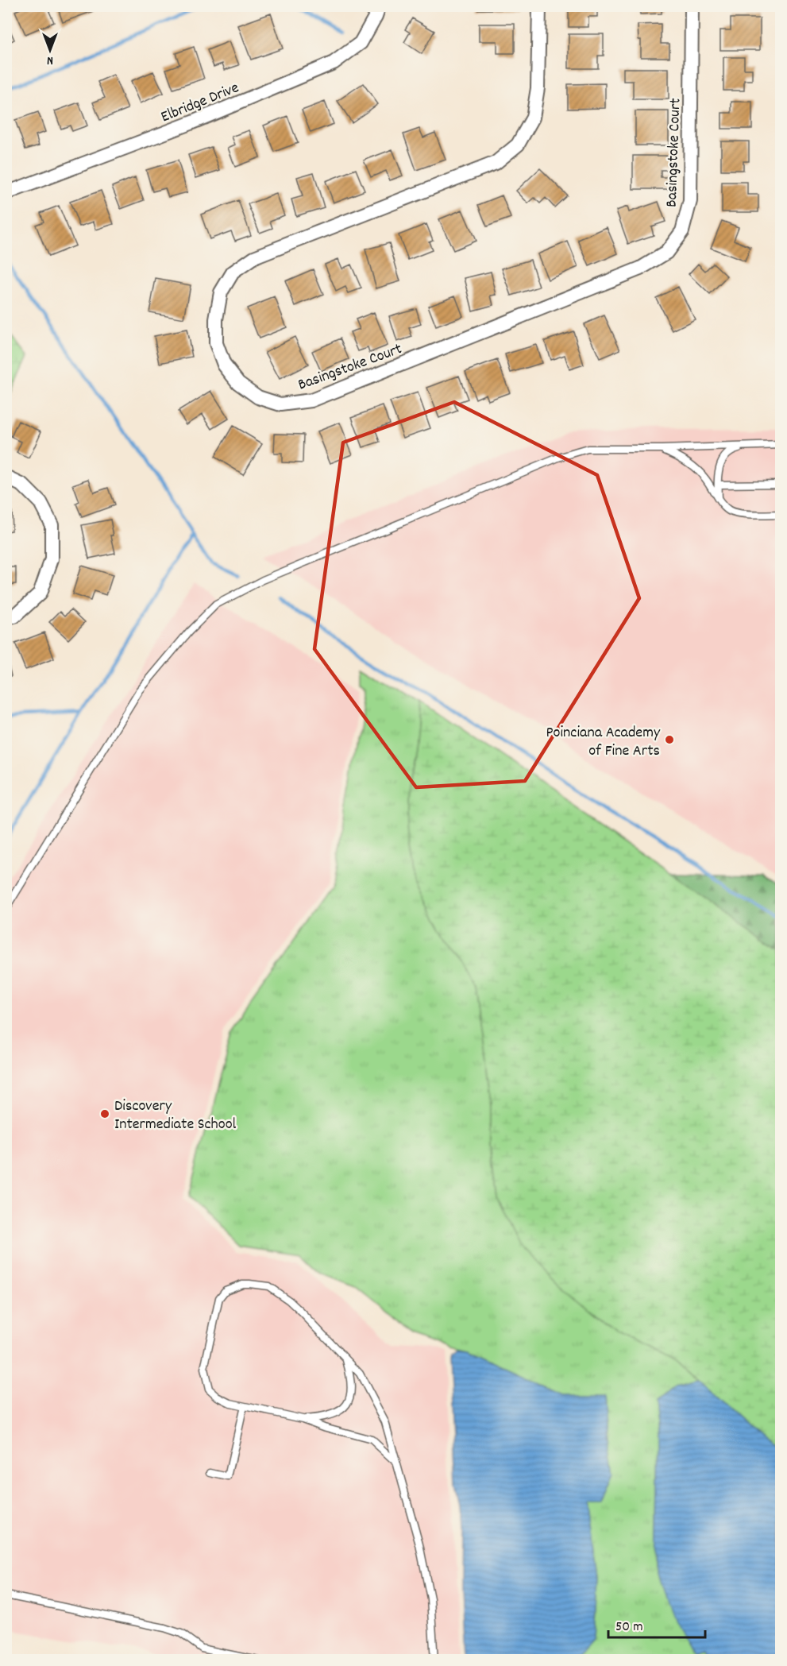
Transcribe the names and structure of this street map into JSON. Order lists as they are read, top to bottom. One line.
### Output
{"streets":{"street":["Elbridge Drive","Basingstoke Court"]},"places":["Poinciana Academy of Fine Arts","Discovery Intermediate School"],"scale_bar":"50 m","north":"bottom"}
